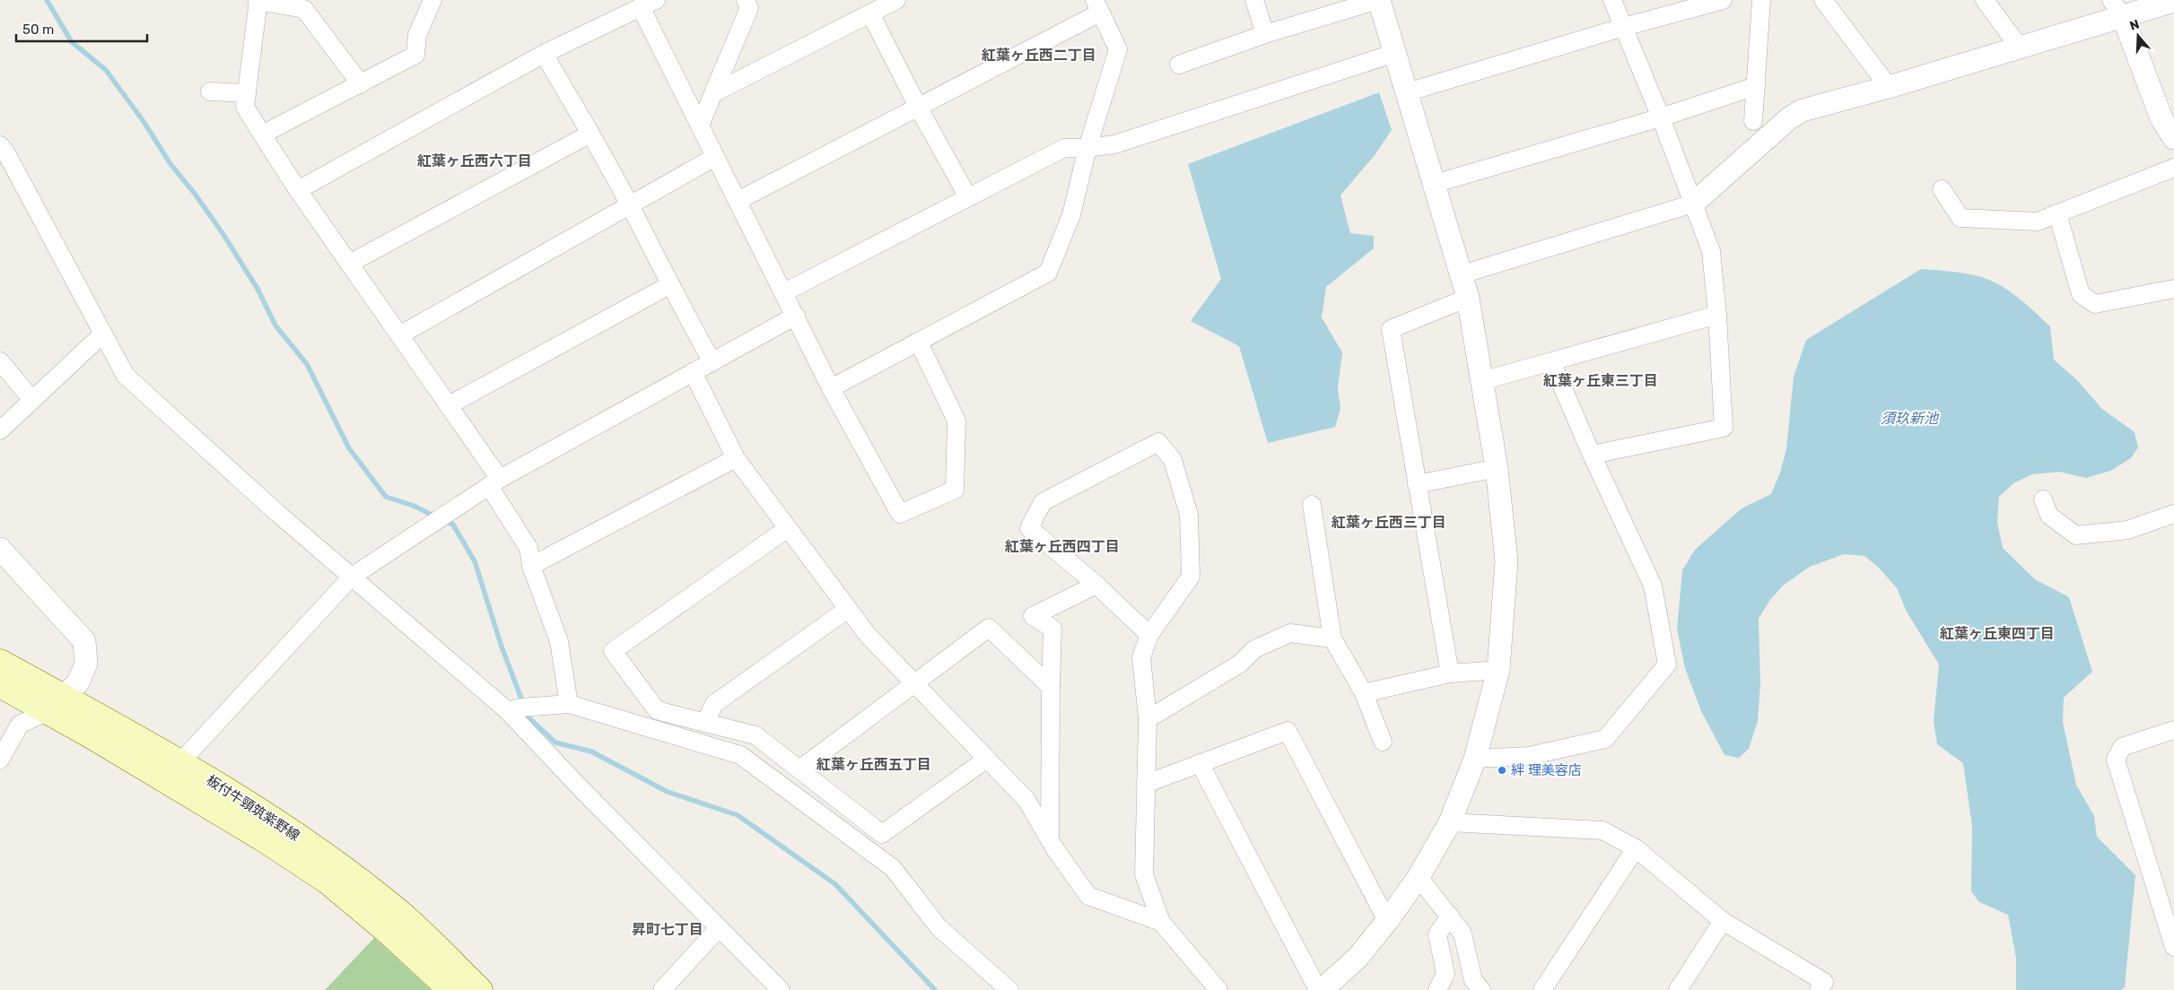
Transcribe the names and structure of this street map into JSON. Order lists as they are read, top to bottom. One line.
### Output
{"streets":{"main road":["板付牛頸筑紫野線"]},"districts":["紅葉ヶ丘西二丁目","紅葉ヶ丘西六丁目","紅葉ヶ丘東三丁目","紅葉ヶ丘西三丁目","紅葉ヶ丘西四丁目","紅葉ヶ丘東四丁目","紅葉ヶ丘西五丁目","昇町七丁目"],"water":["須玖新池"],"places":["絆 理美容店"],"scale_bar":"50 m","north":"top"}
